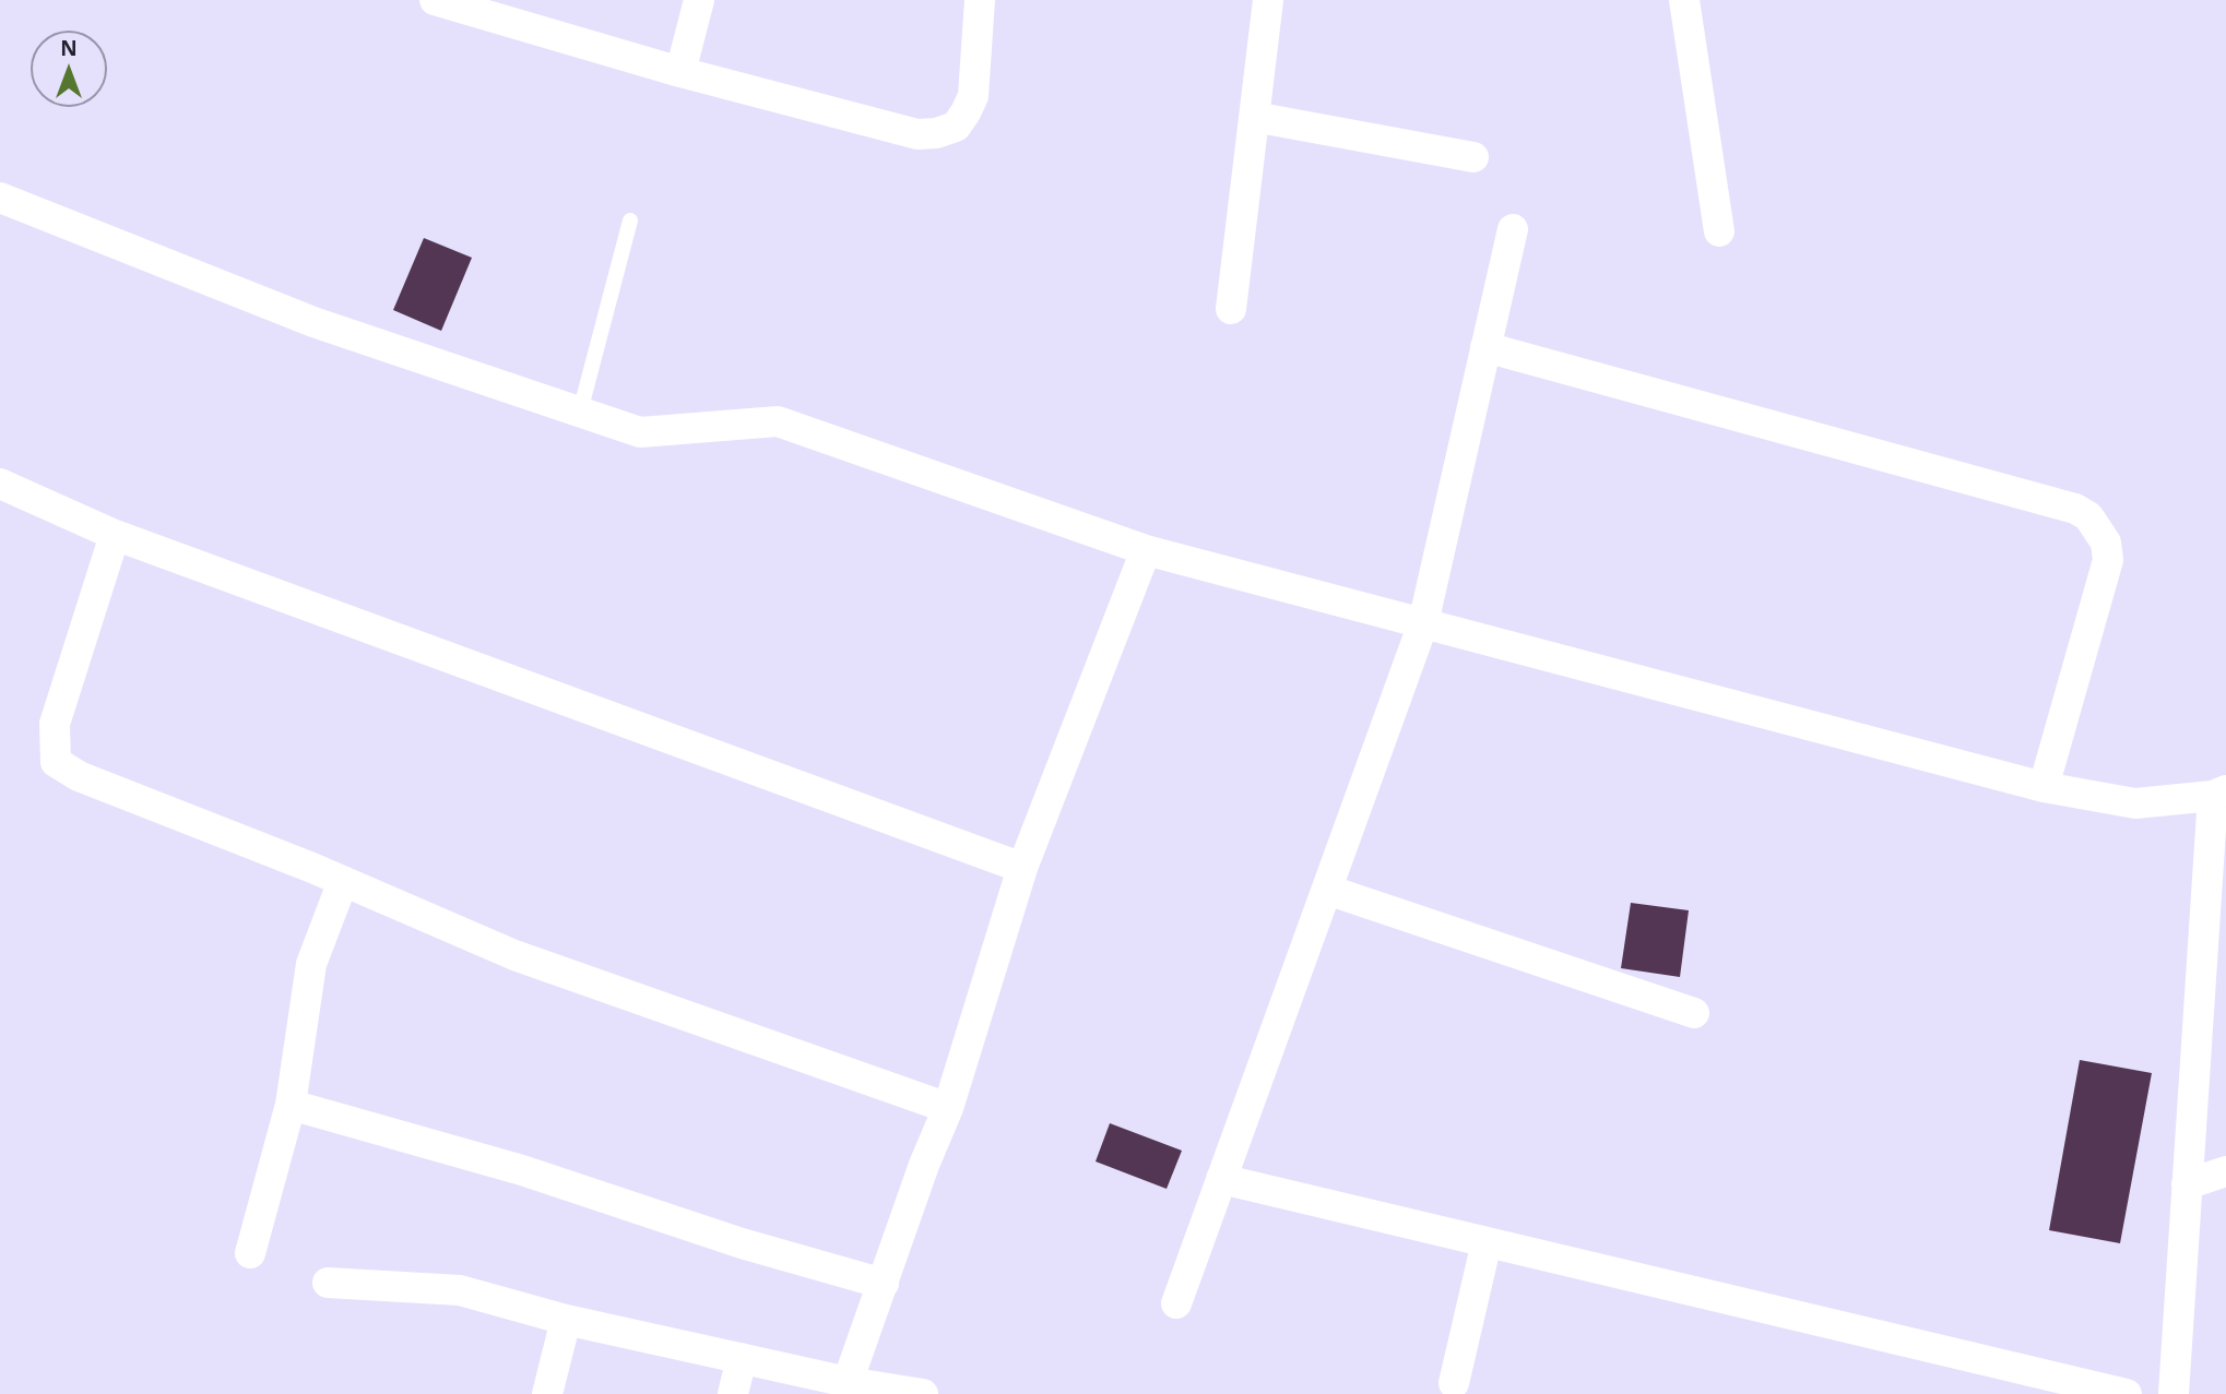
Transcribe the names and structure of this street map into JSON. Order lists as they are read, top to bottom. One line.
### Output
{"north":"top"}
